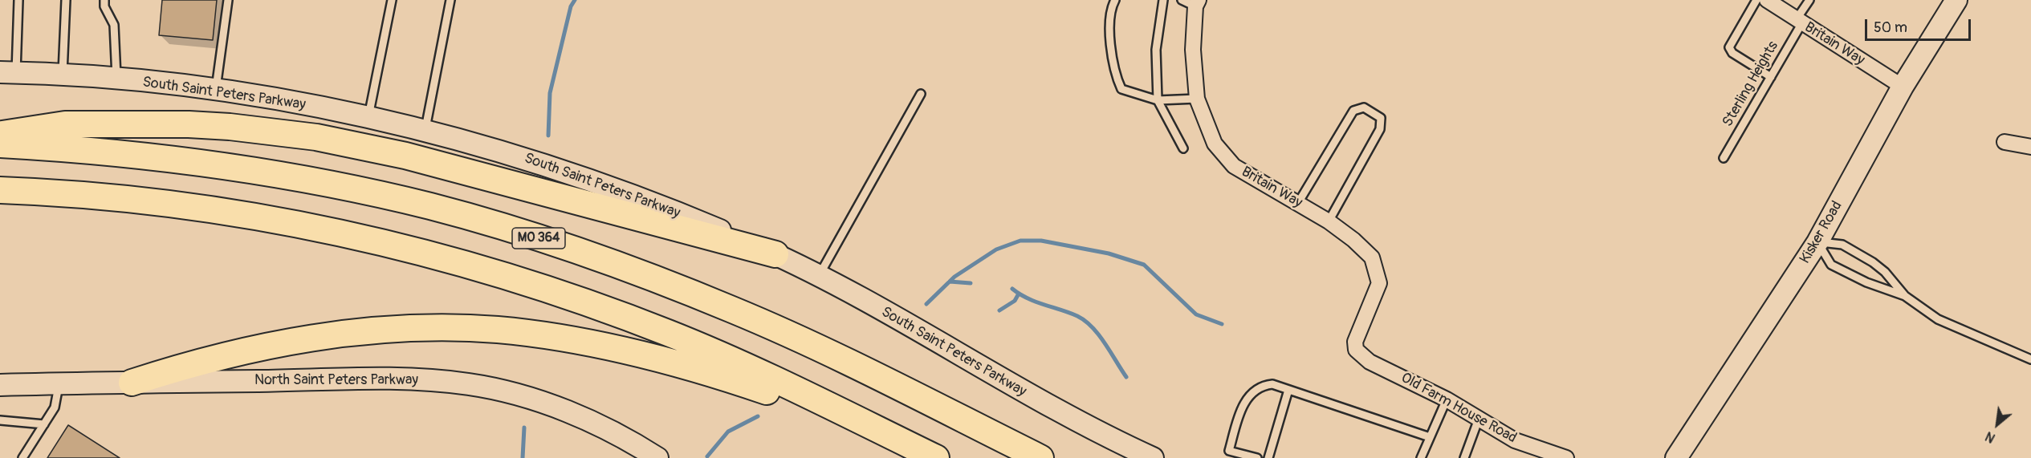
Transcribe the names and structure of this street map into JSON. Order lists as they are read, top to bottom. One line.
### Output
{"streets":{"highway":["MO 364"],"main road":["South Saint Peters Parkway","Kisker Road","North Saint Peters Parkway"],"street":["Britain Way","Old Farm House Road"],"lane":["Sterling Heights"]},"crossings":[["Britain Way","Sterling Heights"],["Britain Way","Kisker Road"],["Britain Way","Old Farm House Road"]],"scale_bar":"50 m","north":"bottom left"}
